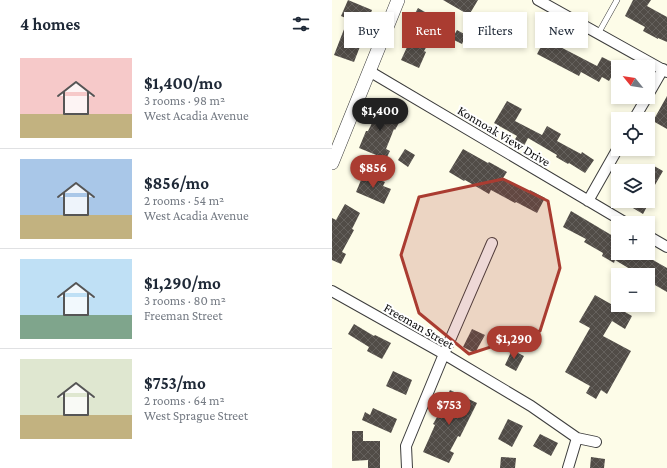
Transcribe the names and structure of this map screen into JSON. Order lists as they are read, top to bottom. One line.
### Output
{"streets":{"street":["Konnoak View Drive","Freeman Street"]},"north":"top left","page":{"heading":"4 homes","chip":["Buy","Rent","Filters","New"],"list":[{"name":"$1,400/mo","note":"3 rooms · 98 m² · West Acadia Avenue"},{"name":"$856/mo","note":"2 rooms · 54 m² · West Acadia Avenue"},{"name":"$1,290/mo","note":"3 rooms · 80 m² · Freeman Street"},{"name":"$753/mo","note":"2 rooms · 64 m² · West Sprague Street"}],"map_buttons":["+","−"],"price":["$1,400","$856","$1,290","$753"]}}
